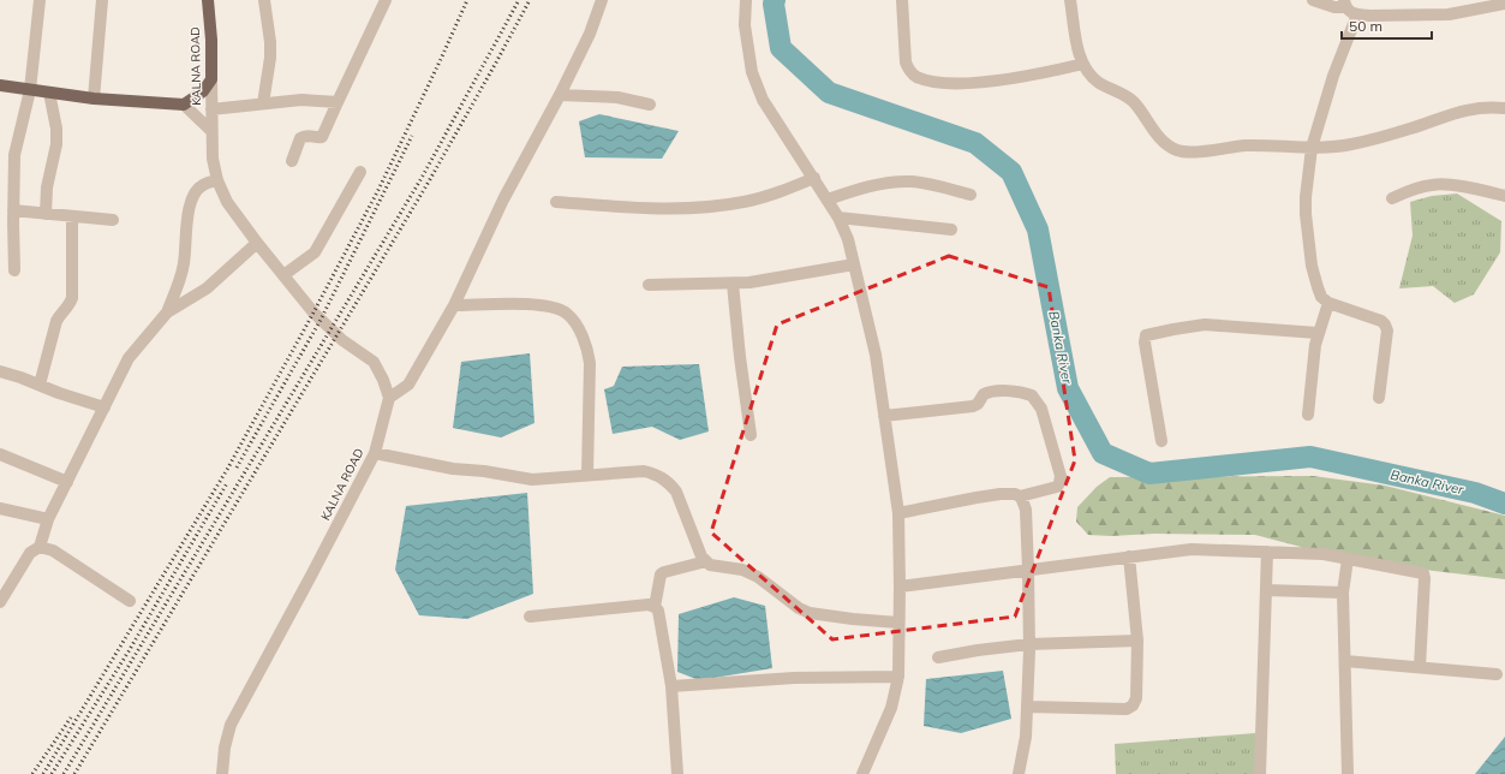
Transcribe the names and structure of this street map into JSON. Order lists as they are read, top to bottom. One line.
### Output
{"streets":{"main road":["KALNA ROAD"]},"water":["Banka River"],"scale_bar":"50 m"}
